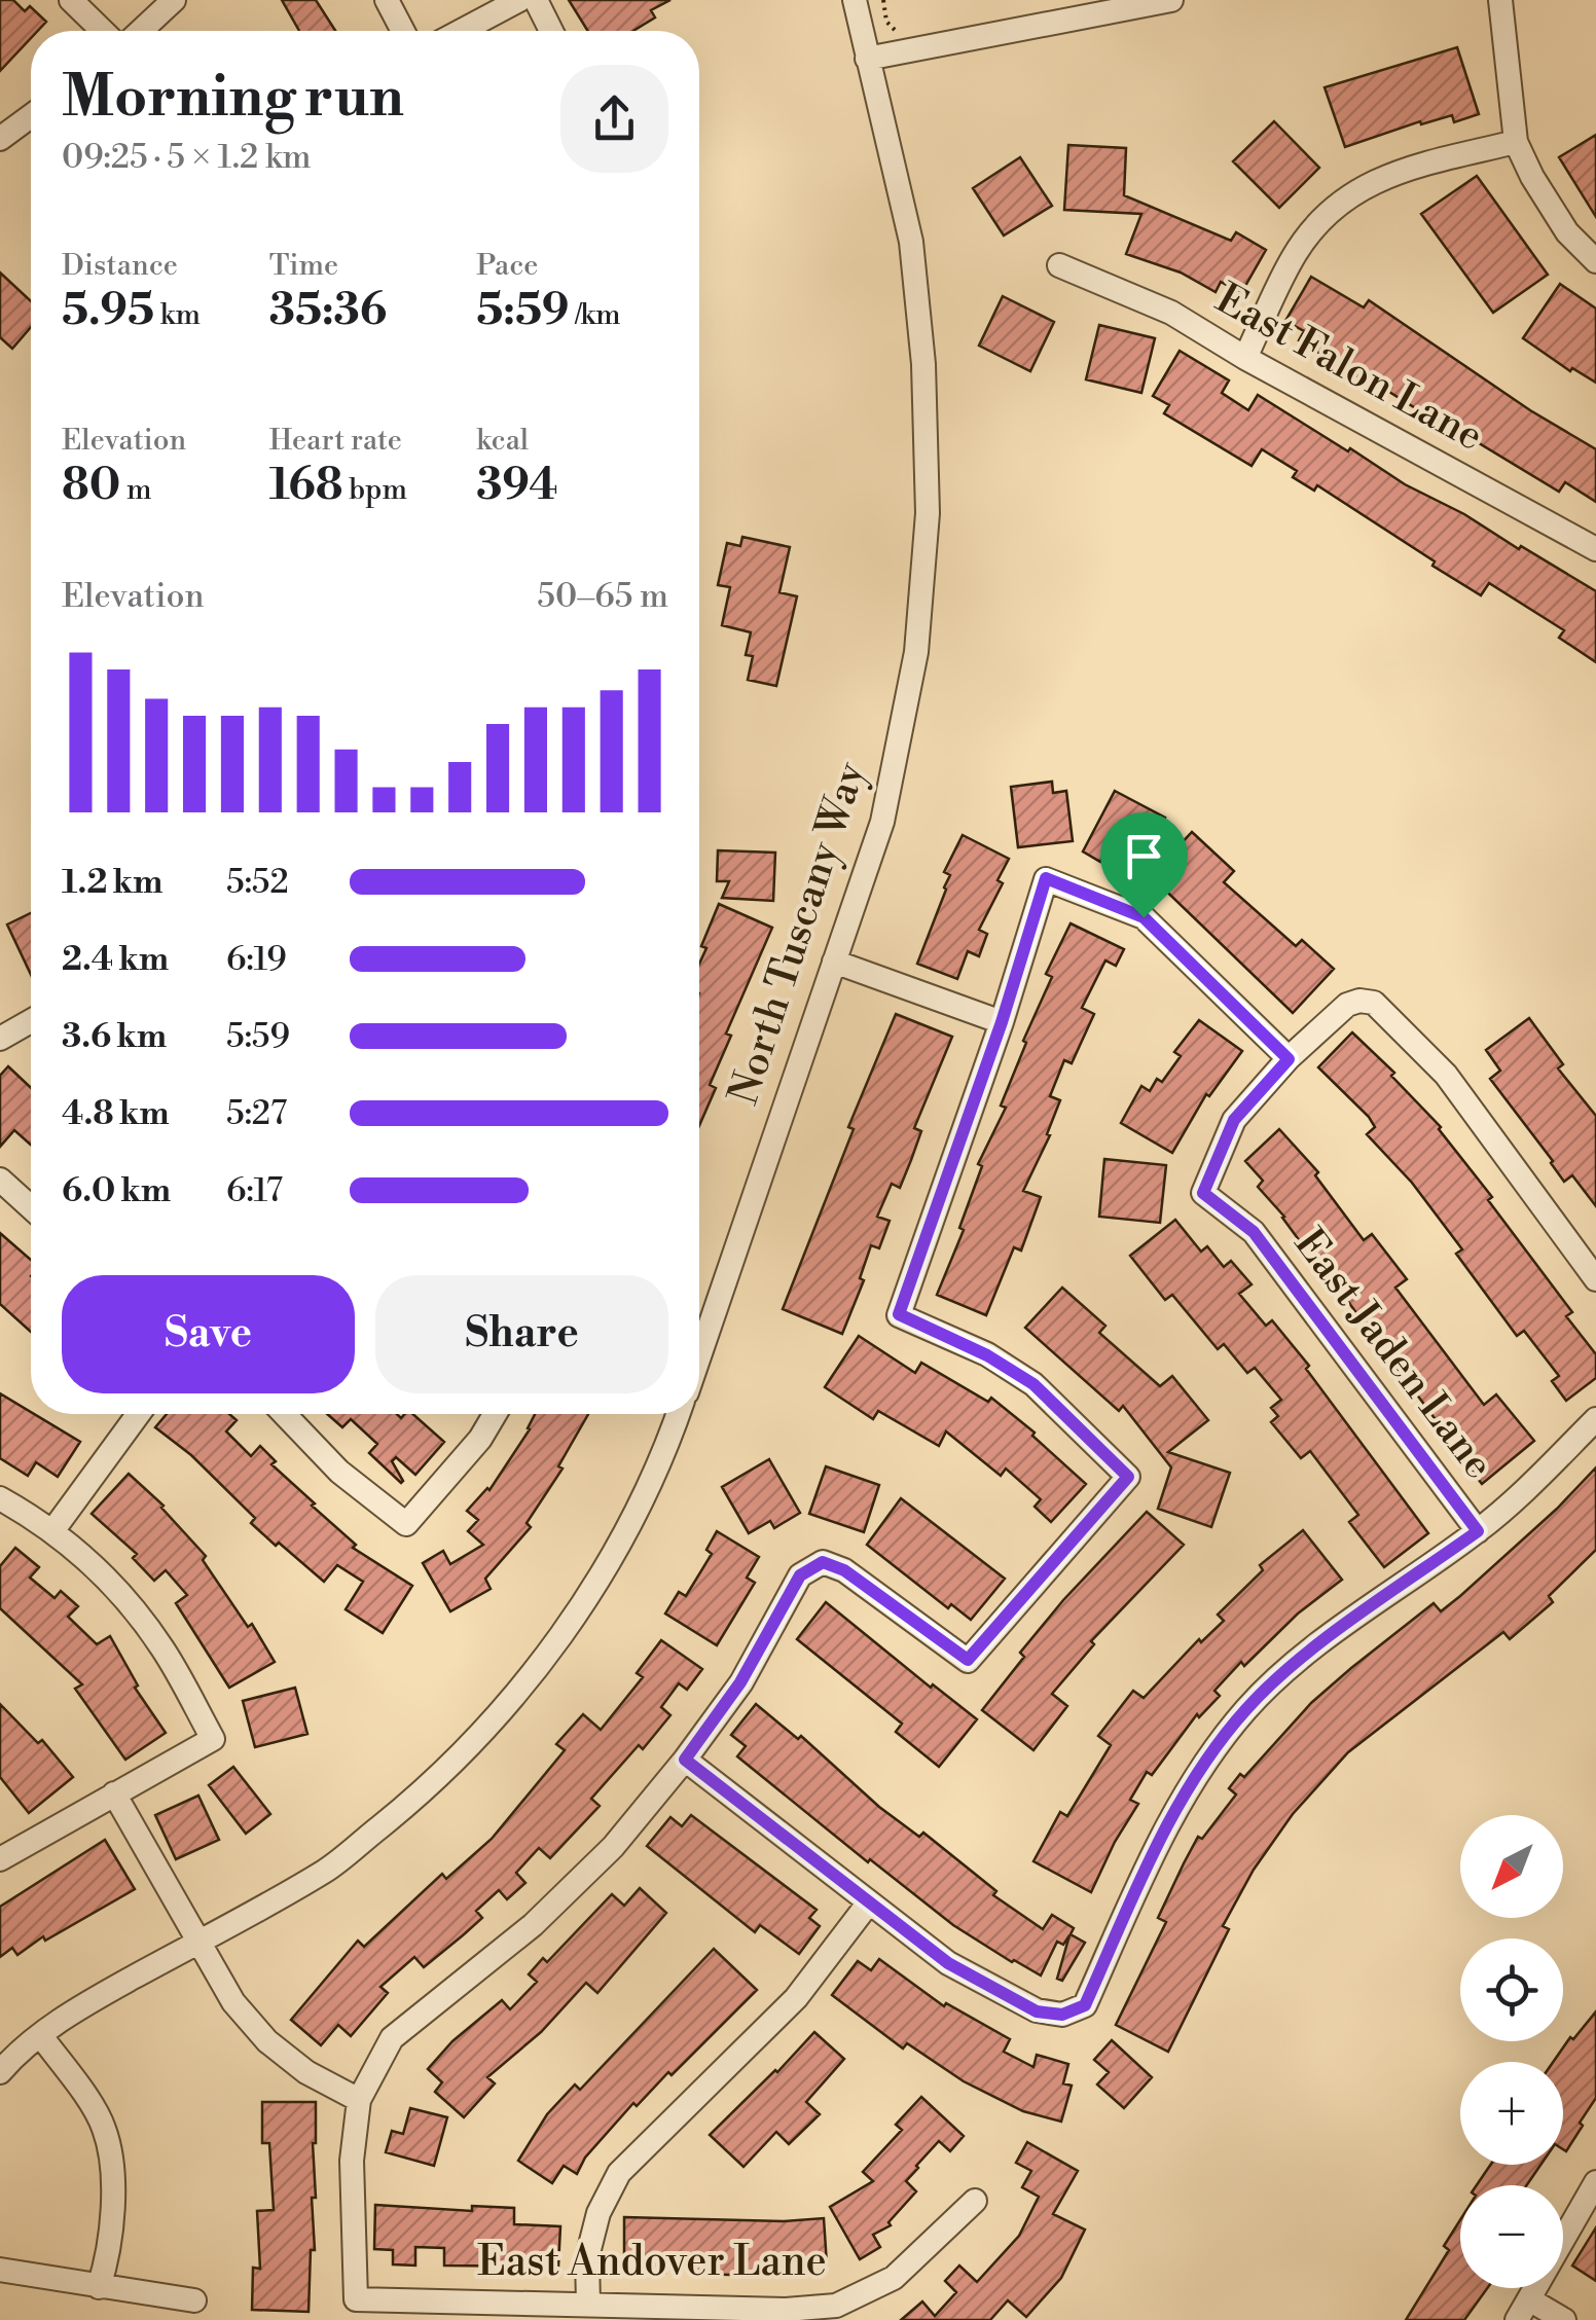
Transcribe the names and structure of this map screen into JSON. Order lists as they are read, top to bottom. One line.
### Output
{"streets":{"street":["East Falon Lane","North Tuscany Way","East Jaden Lane","East Andover Lane"]},"north":"bottom left","page":{"heading":["Morning run","09:25 · 5 × 1.2 km"],"stats":[["Distance","5.95 km"],["Time","35:36"],["Pace","5:59 /km"],["Elevation","80 m"],["Heart rate","168 bpm"],["kcal","394"]],"chart":["Elevation","50–65 m"],"list":[{"name":"1.2 km","note":"5:52"},{"name":"2.4 km","note":"6:19"},{"name":"3.6 km","note":"5:59"},{"name":"4.8 km","note":"5:27"},{"name":"6.0 km","note":"6:17"}],"buttons":["Save","Share"],"map_buttons":["+","−"]}}
